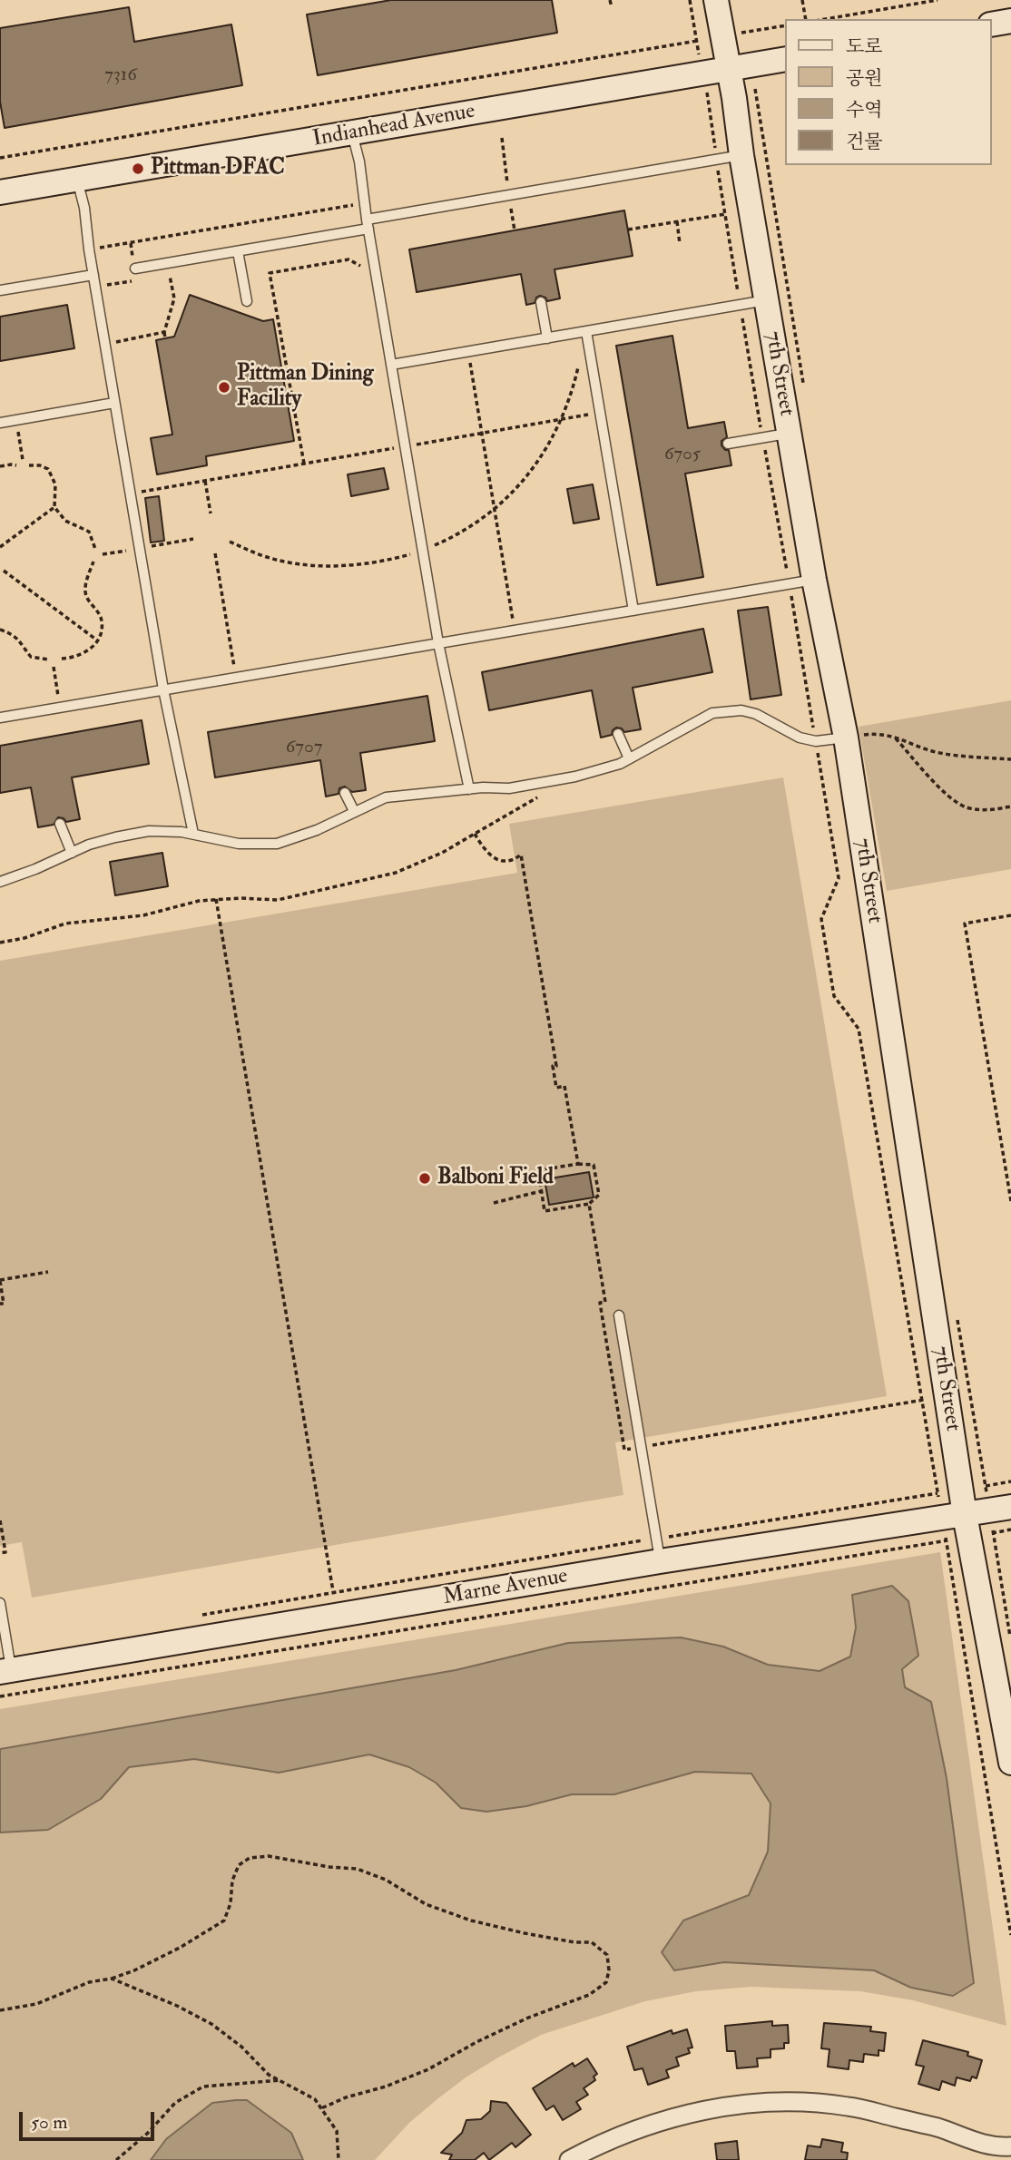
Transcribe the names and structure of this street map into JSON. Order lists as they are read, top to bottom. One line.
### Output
{"streets":{"street":["Indianhead Avenue","7th Street","Marne Avenue"]},"crossings":[["Indianhead Avenue","7th Street"],["7th Street","Marne Avenue"]],"places":["Pittman DFAC","Pittman Dining Facility","Balboni Field"],"house_numbers":["7316","6705","6707"],"legend":["도로","공원","수역","건물"],"scale_bar":"50 m"}
